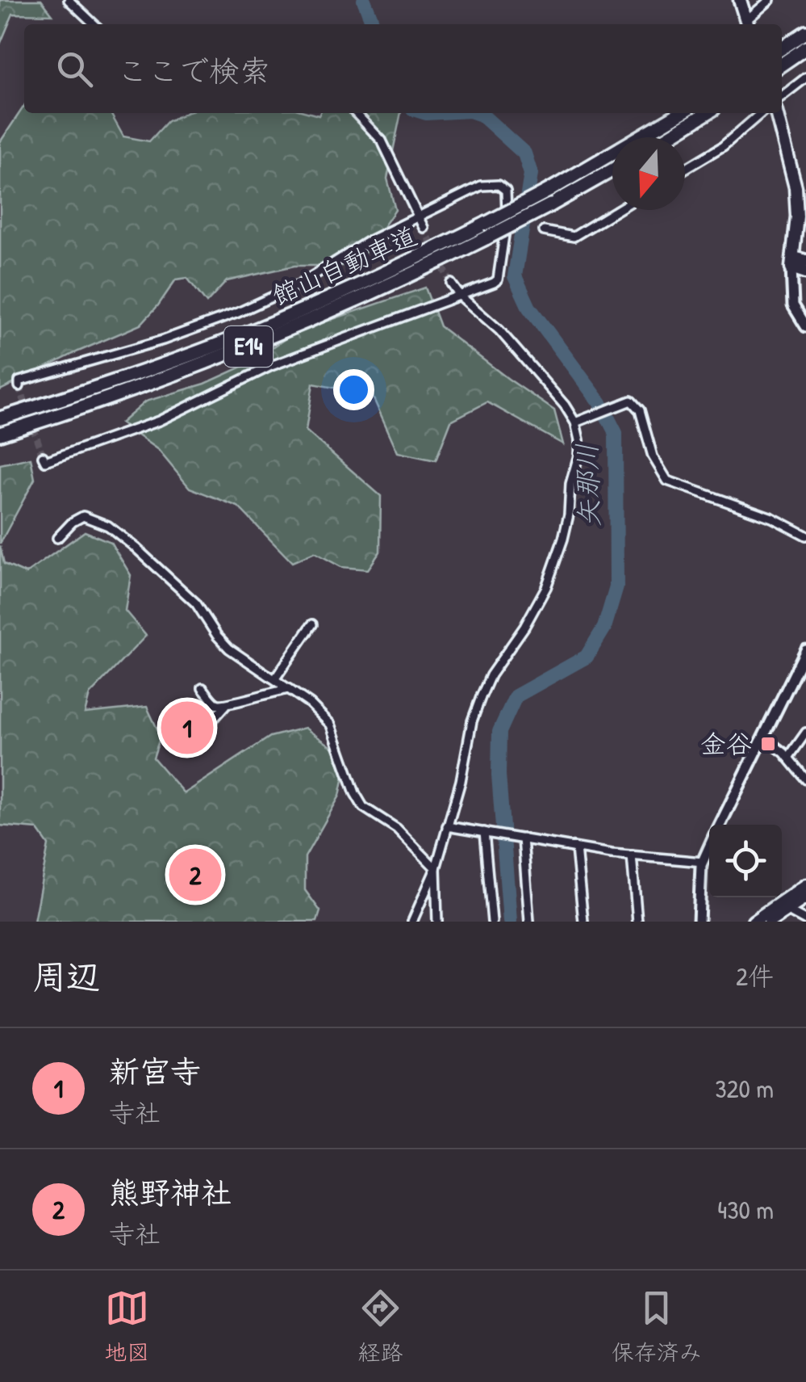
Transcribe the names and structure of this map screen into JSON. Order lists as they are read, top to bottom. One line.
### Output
{"streets":{"highway":["館山自動車道","E14"]},"water":["矢那川"],"places":{"transit":["金谷"]},"north":"bottom","page":{"search":"ここで検索","pins":["1","2"],"heading":["周辺","2件"],"list":[{"mark":"1","name":"新宮寺","note":"寺社","value":"320 m"},{"mark":"2","name":"熊野神社","note":"寺社","value":"430 m"}],"nav":["地図","経路","保存済み"]}}
